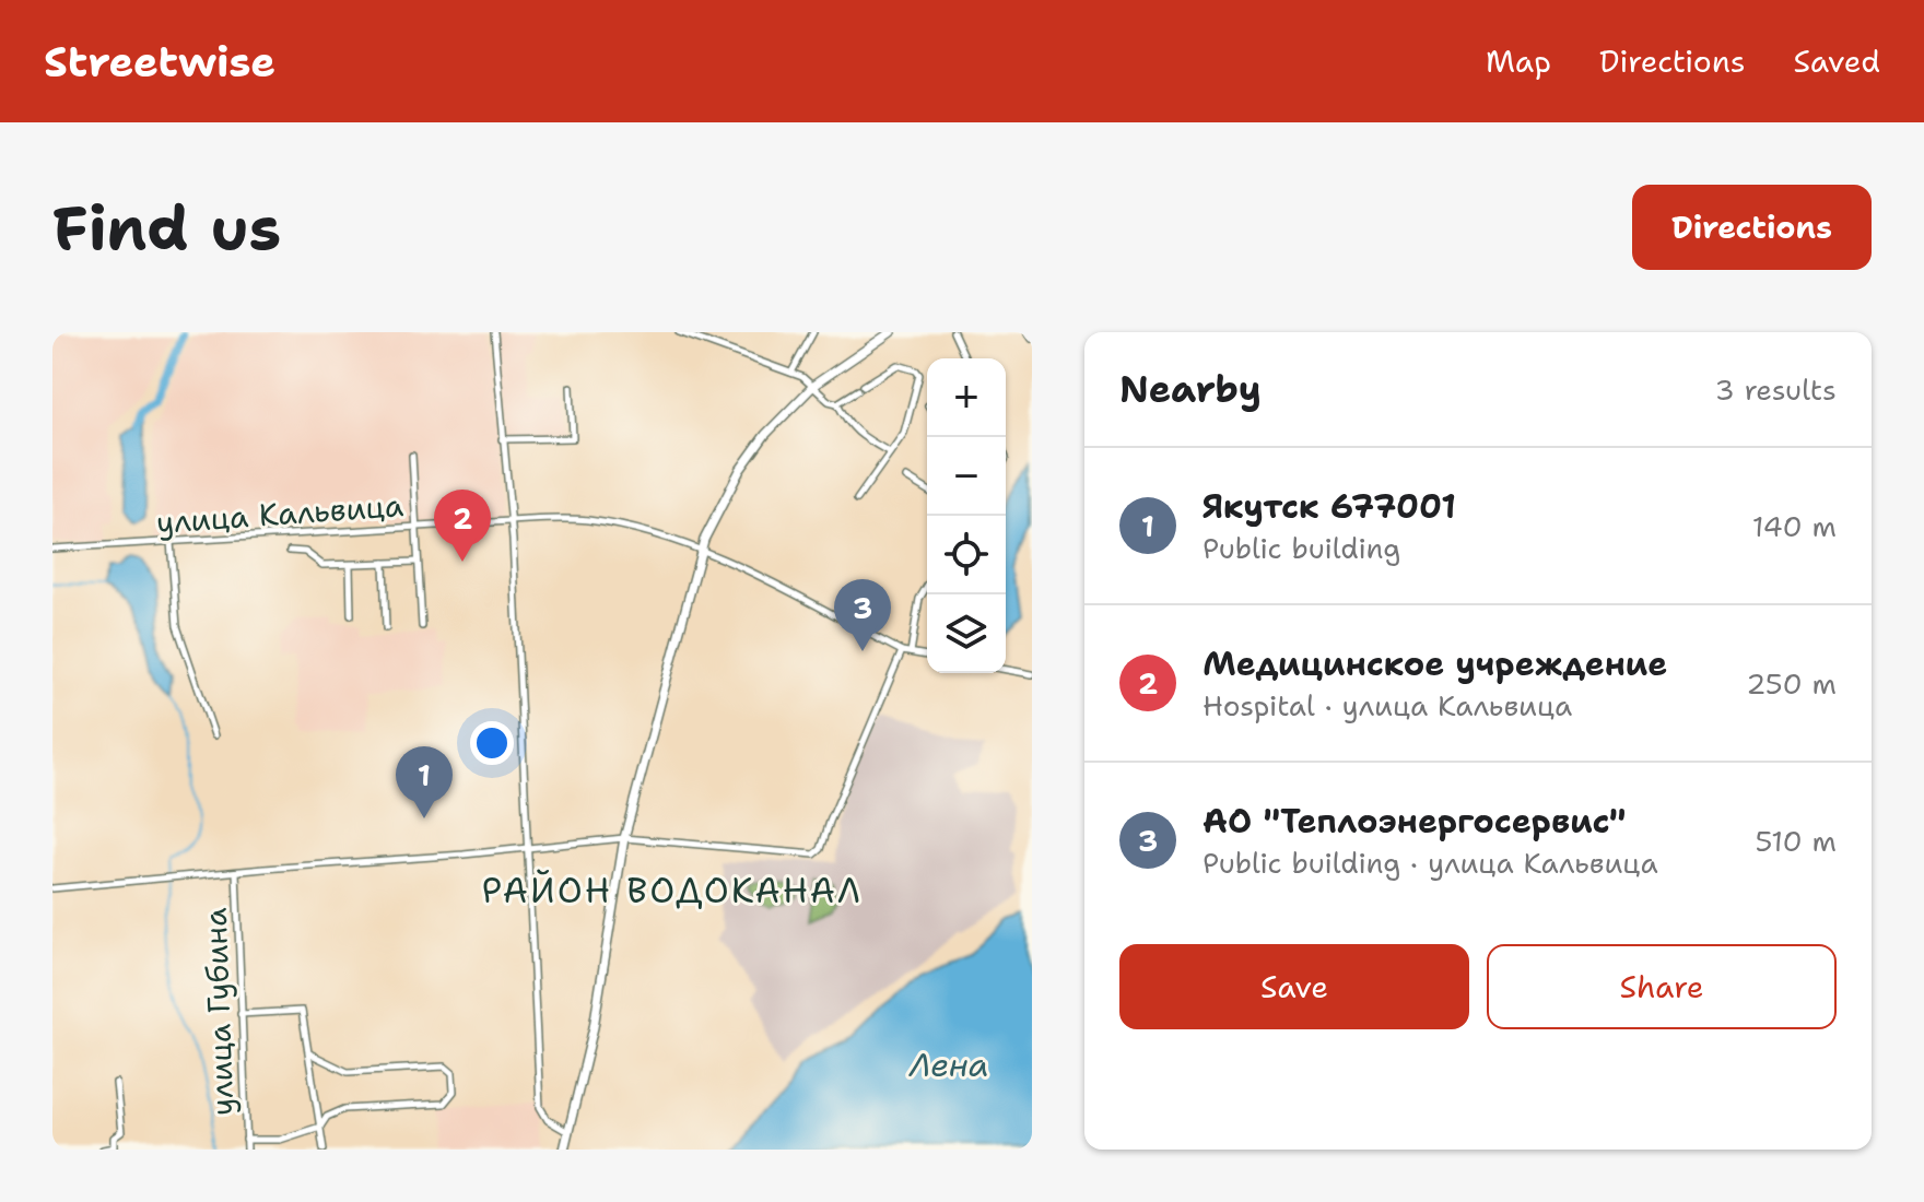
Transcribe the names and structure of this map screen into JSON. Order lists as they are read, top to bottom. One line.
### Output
{"streets":{"street":["улица Кальвица","улица Губина"]},"districts":["РАЙОН ВОДОКАНАЛ"],"water":["Лена"],"page":{"header":"Streetwise","nav":["Map","Directions","Saved"],"buttons":["Directions",["Save","Share"]],"title":"Find us","heading":["Nearby","3 results"],"map_buttons":["+","−"],"list":[{"mark":"1","name":"Якутск 677001","note":"Public building","value":"140 m"},{"mark":"2","name":"Медицинское учреждение","note":"Hospital · улица Кальвица","value":"250 m"},{"mark":"3","name":"АО \"Теплоэнергосервис\"","note":"Public building · улица Кальвица","value":"510 m"}],"pins":["2","3","1"]}}
